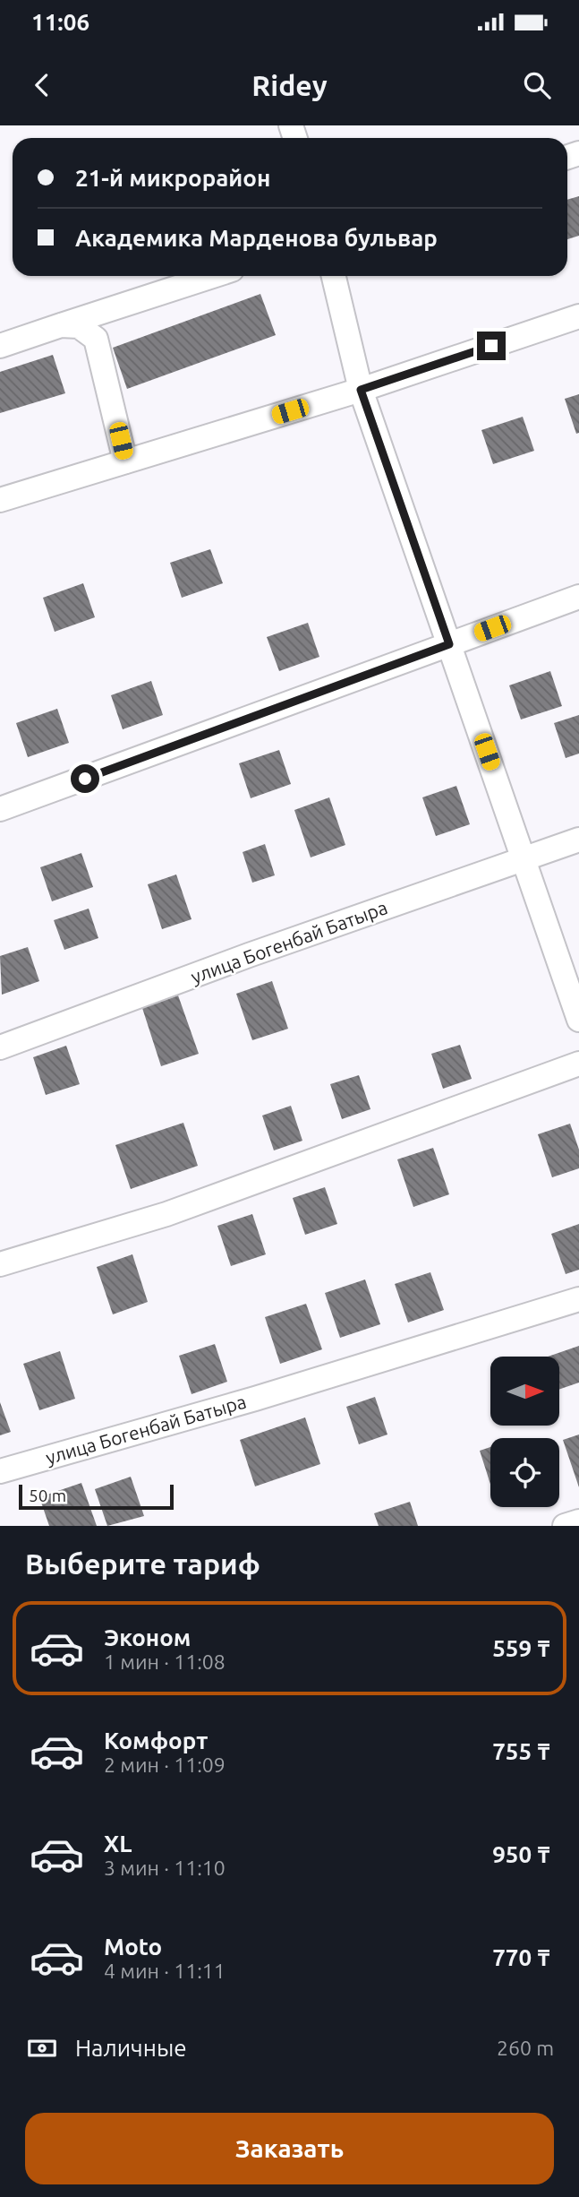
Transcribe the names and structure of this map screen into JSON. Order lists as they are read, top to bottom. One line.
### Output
{"streets":{"street":["улица Богенбай Батыра"]},"scale_bar":"50 m","north":"right","page":{"status":"11:06","header":"Ridey","banner":["21-й микрорайон","Академика Марденова бульвар"],"scale":"50 m","heading":"Выберите тариф","list":[{"name":"Эконом","note":"1 мин · 11:08","value":"559 ₸"},{"name":"Комфорт","note":"2 мин · 11:09","value":"755 ₸"},{"name":"XL","note":"3 мин · 11:10","value":"950 ₸"},{"name":"Moto","note":"4 мин · 11:11","value":"770 ₸"}],"pay":["Наличные","260 m"],"buttons":"Заказать"}}
